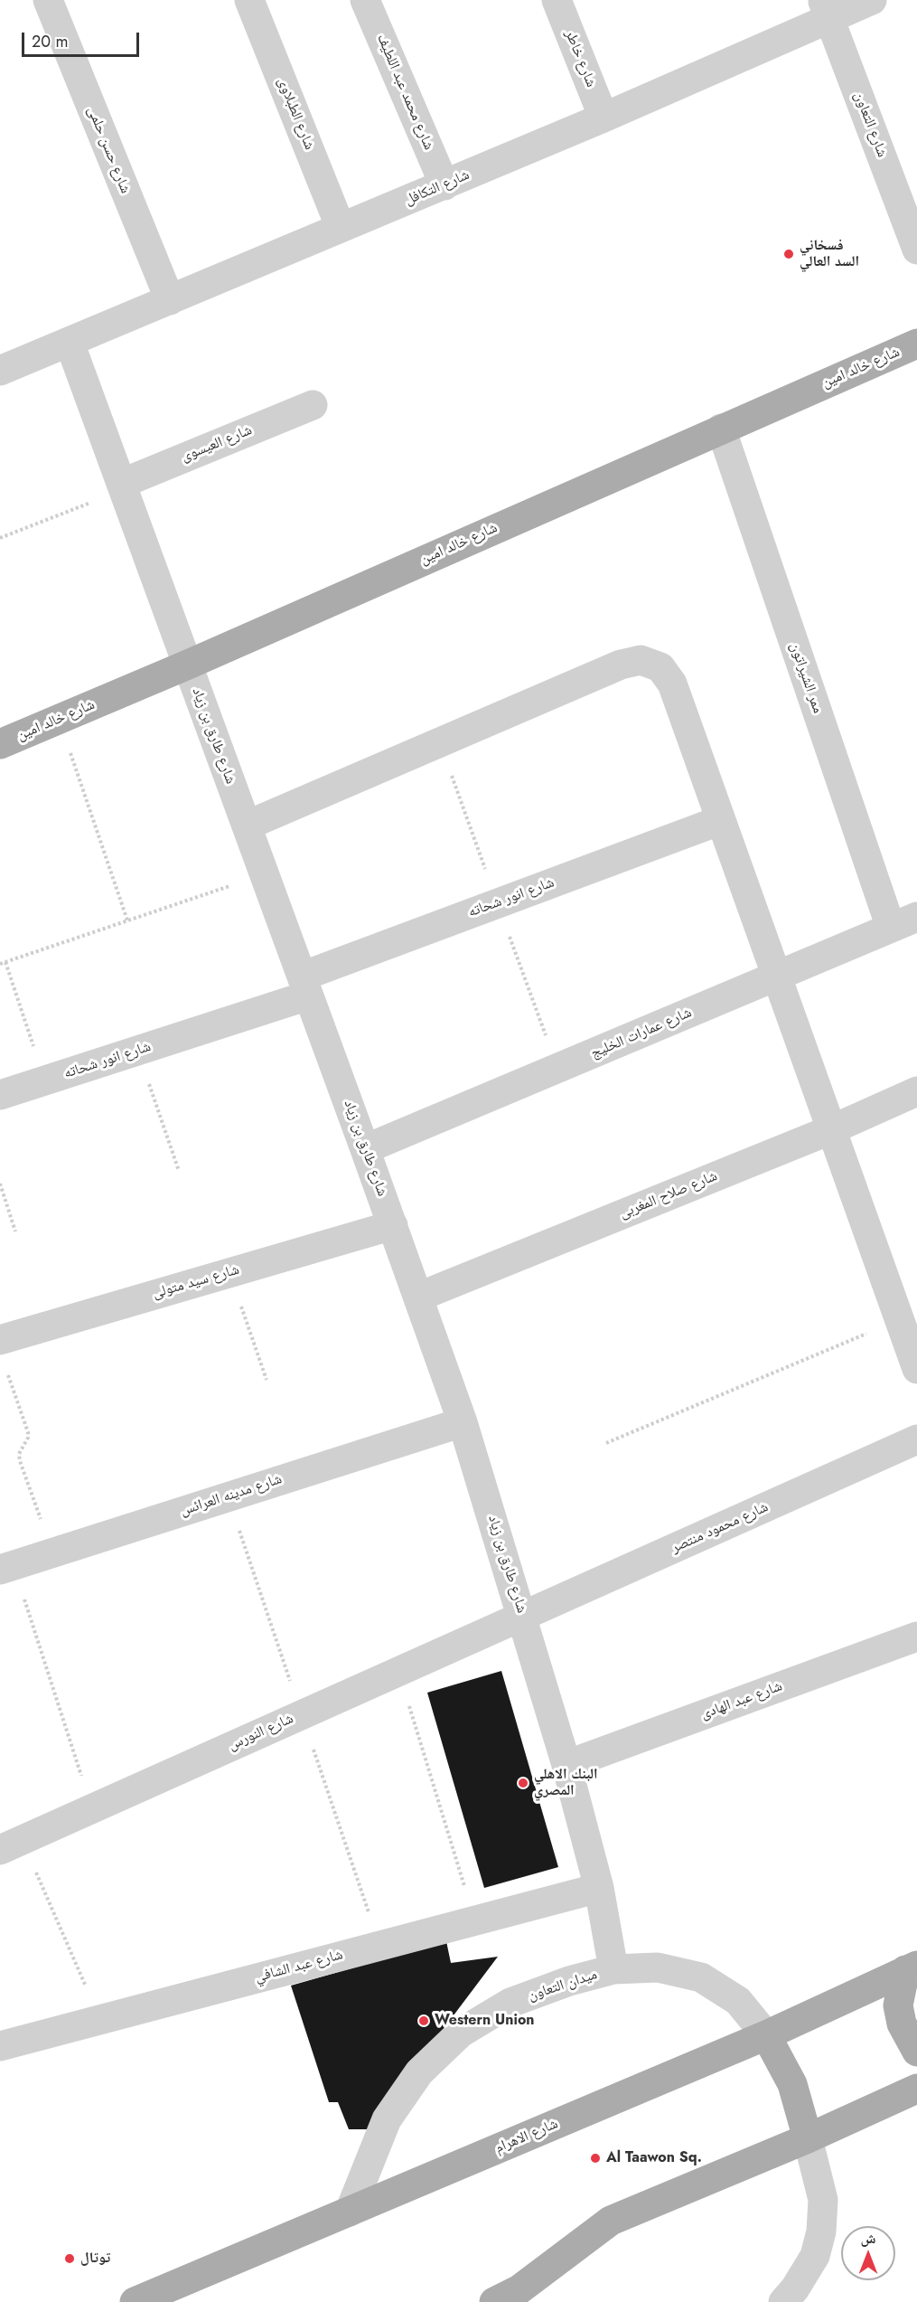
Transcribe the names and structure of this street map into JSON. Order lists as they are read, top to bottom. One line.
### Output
{"streets":{"main road":["شارع خالد امين","شارع الاهرام"],"street":["شارع خاطر","شارع محمد عبد اللطيف","شارع الطبلاوى","شارع التعاون","شارع حسن حلمى","شارع التكافل","شارع العيسوى","ممر الشيراتون","شارع طارق بن زياد","شارع انور شحاته","شارع عمارات الخليج","شارع صلاح المغربى","شارع سيد متولى","شارع مدينه العرائس","شارع محمود منتصر","شارع عبد الهادى","شارع النورس","شارع عبد الشافي","ميدان التعاون"]},"crossings":[["شارع خاطر","شارع التكافل"],["شارع محمد عبد اللطيف","شارع التكافل"],["شارع الطبلاوى","شارع التكافل"],["شارع التعاون","شارع التكافل"],["شارع حسن حلمى","شارع التكافل"],["شارع التكافل","شارع طارق بن زياد"],["شارع خالد امين","ممر الشيراتون"],["شارع خالد امين","شارع طارق بن زياد"],["شارع العيسوى","شارع طارق بن زياد"],["ممر الشيراتون","شارع عمارات الخليج"],["شارع طارق بن زياد","شارع انور شحاته"],["شارع طارق بن زياد","شارع عمارات الخليج"],["شارع طارق بن زياد","شارع صلاح المغربى"],["شارع طارق بن زياد","شارع سيد متولى"],["شارع طارق بن زياد","شارع مدينه العرائس"],["شارع طارق بن زياد","شارع محمود منتصر"],["شارع طارق بن زياد","شارع عبد الهادى"],["شارع طارق بن زياد","شارع النورس"],["شارع طارق بن زياد","شارع عبد الشافي"],["شارع طارق بن زياد","ميدان التعاون"],["شارع محمود منتصر","شارع النورس"],["ميدان التعاون","شارع الاهرام"]],"places":["فسخاني السد العالي","البنك الاهلي المصري","Western Union","Al Taawon Sq.","توتال"],"scale_bar":"20 m","north":"top"}
